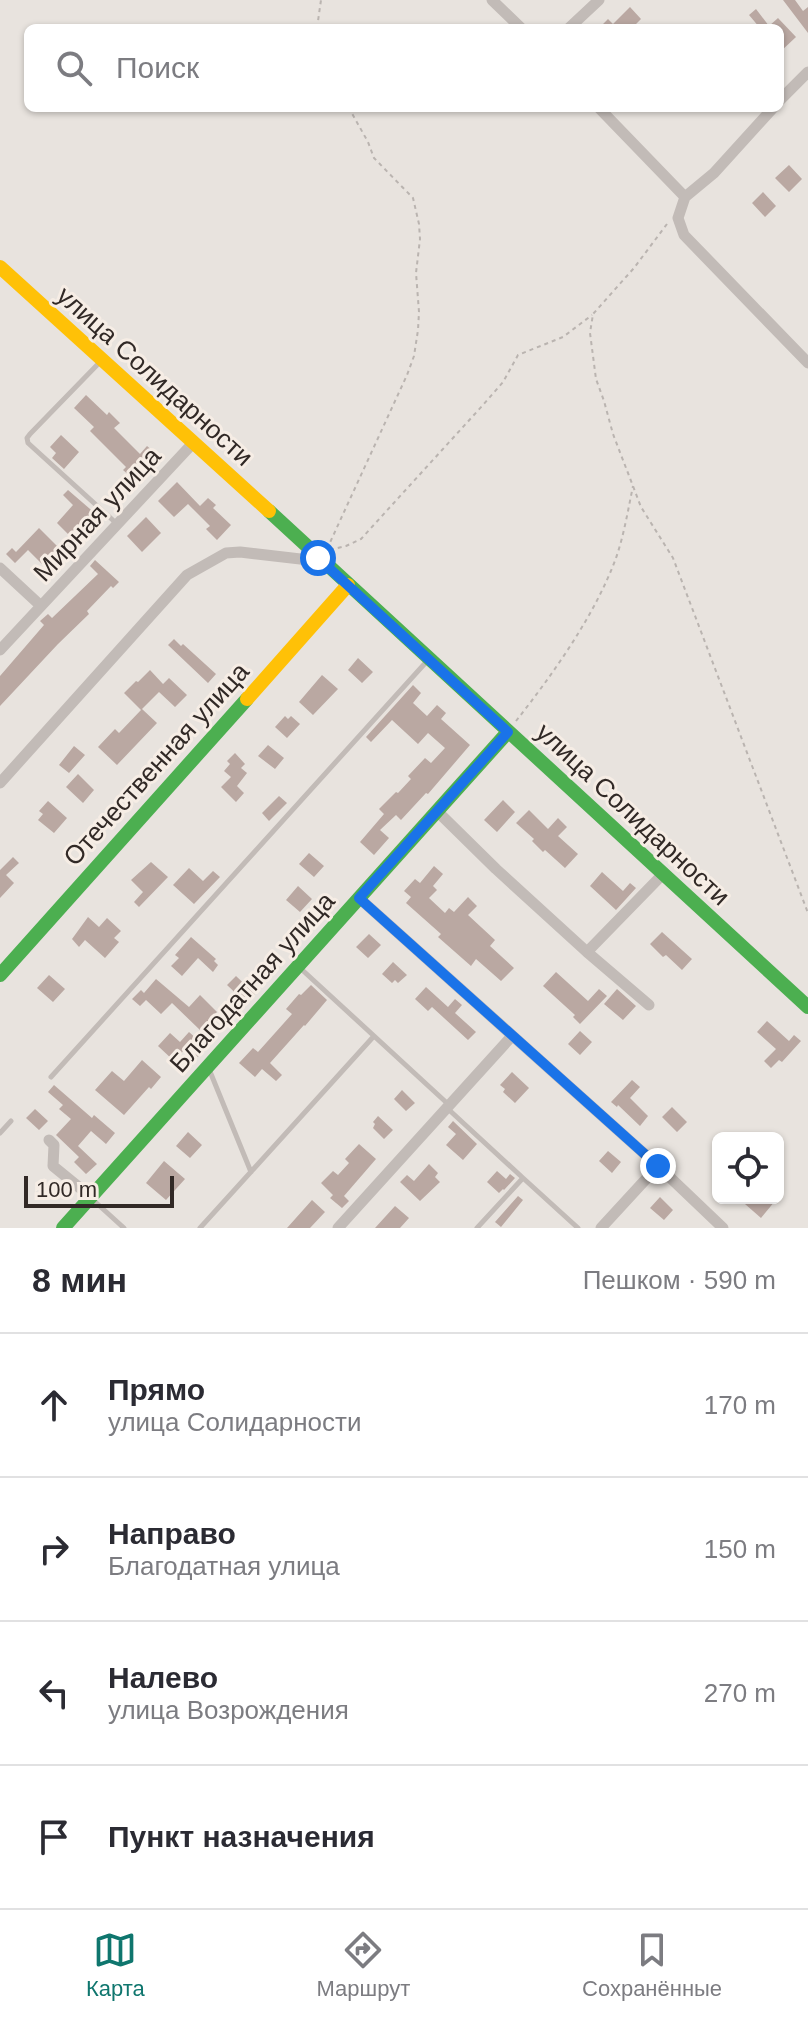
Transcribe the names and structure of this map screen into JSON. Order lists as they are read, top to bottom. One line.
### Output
{"streets":{"street":["улица Солидарности","Мирная улица","Отечественная улица","Благодатная улица"]},"crossings":[["улица Солидарности","Мирная улица"],["улица Солидарности","Отечественная улица"],["улица Солидарности","Благодатная улица"]],"scale_bar":"100 m","page":{"search":"Поиск","scale":"100 m","heading":["8 мин","Пешком · 590 m"],"list":[["Прямо","улица Солидарности","170 m"],["Направо","Благодатная улица","150 m"],["Налево","улица Возрождения","270 m"],"Пункт назначения"],"nav":["Карта","Маршрут","Сохранённые"]}}
